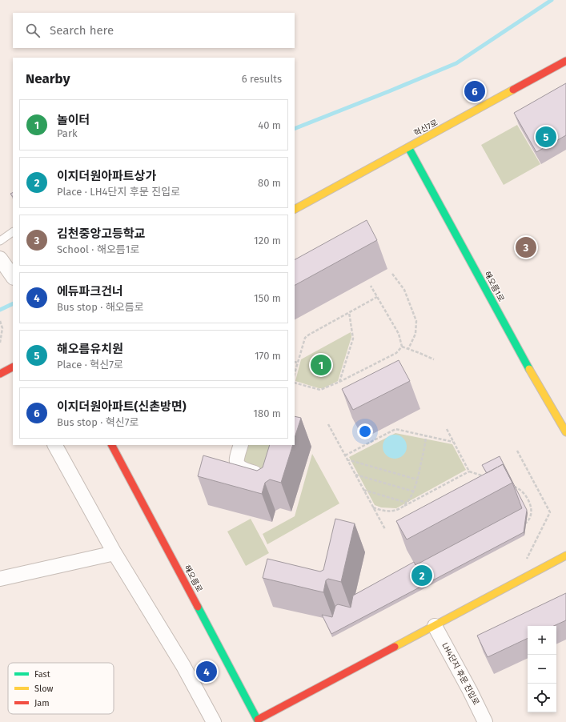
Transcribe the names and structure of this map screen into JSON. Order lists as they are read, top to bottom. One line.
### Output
{"streets":{"street":["혁신7로","해오름1로","해오름로","LH4단지 후문 진입로"]},"crossings":[["혁신7로","해오름1로"]],"legend":["Fast","Slow","Jam"],"page":{"search":"Search here","heading":["Nearby","6 results"],"pins":["6","5","3","1","2","4"],"list":[{"mark":"1","name":"놀이터","note":"Park","value":"40 m"},{"mark":"2","name":"이지더원아파트상가","note":"Place · LH4단지 후문 진입로","value":"80 m"},{"mark":"3","name":"김천중앙고등학교","note":"School · 해오름1로","value":"120 m"},{"mark":"4","name":"에듀파크건너","note":"Bus stop · 해오름로","value":"150 m"},{"mark":"5","name":"해오름유치원","note":"Place · 혁신7로","value":"170 m"},{"mark":"6","name":"이지더원아파트(신촌방면)","note":"Bus stop · 혁신7로","value":"180 m"}],"map_buttons":["+","−"]}}
